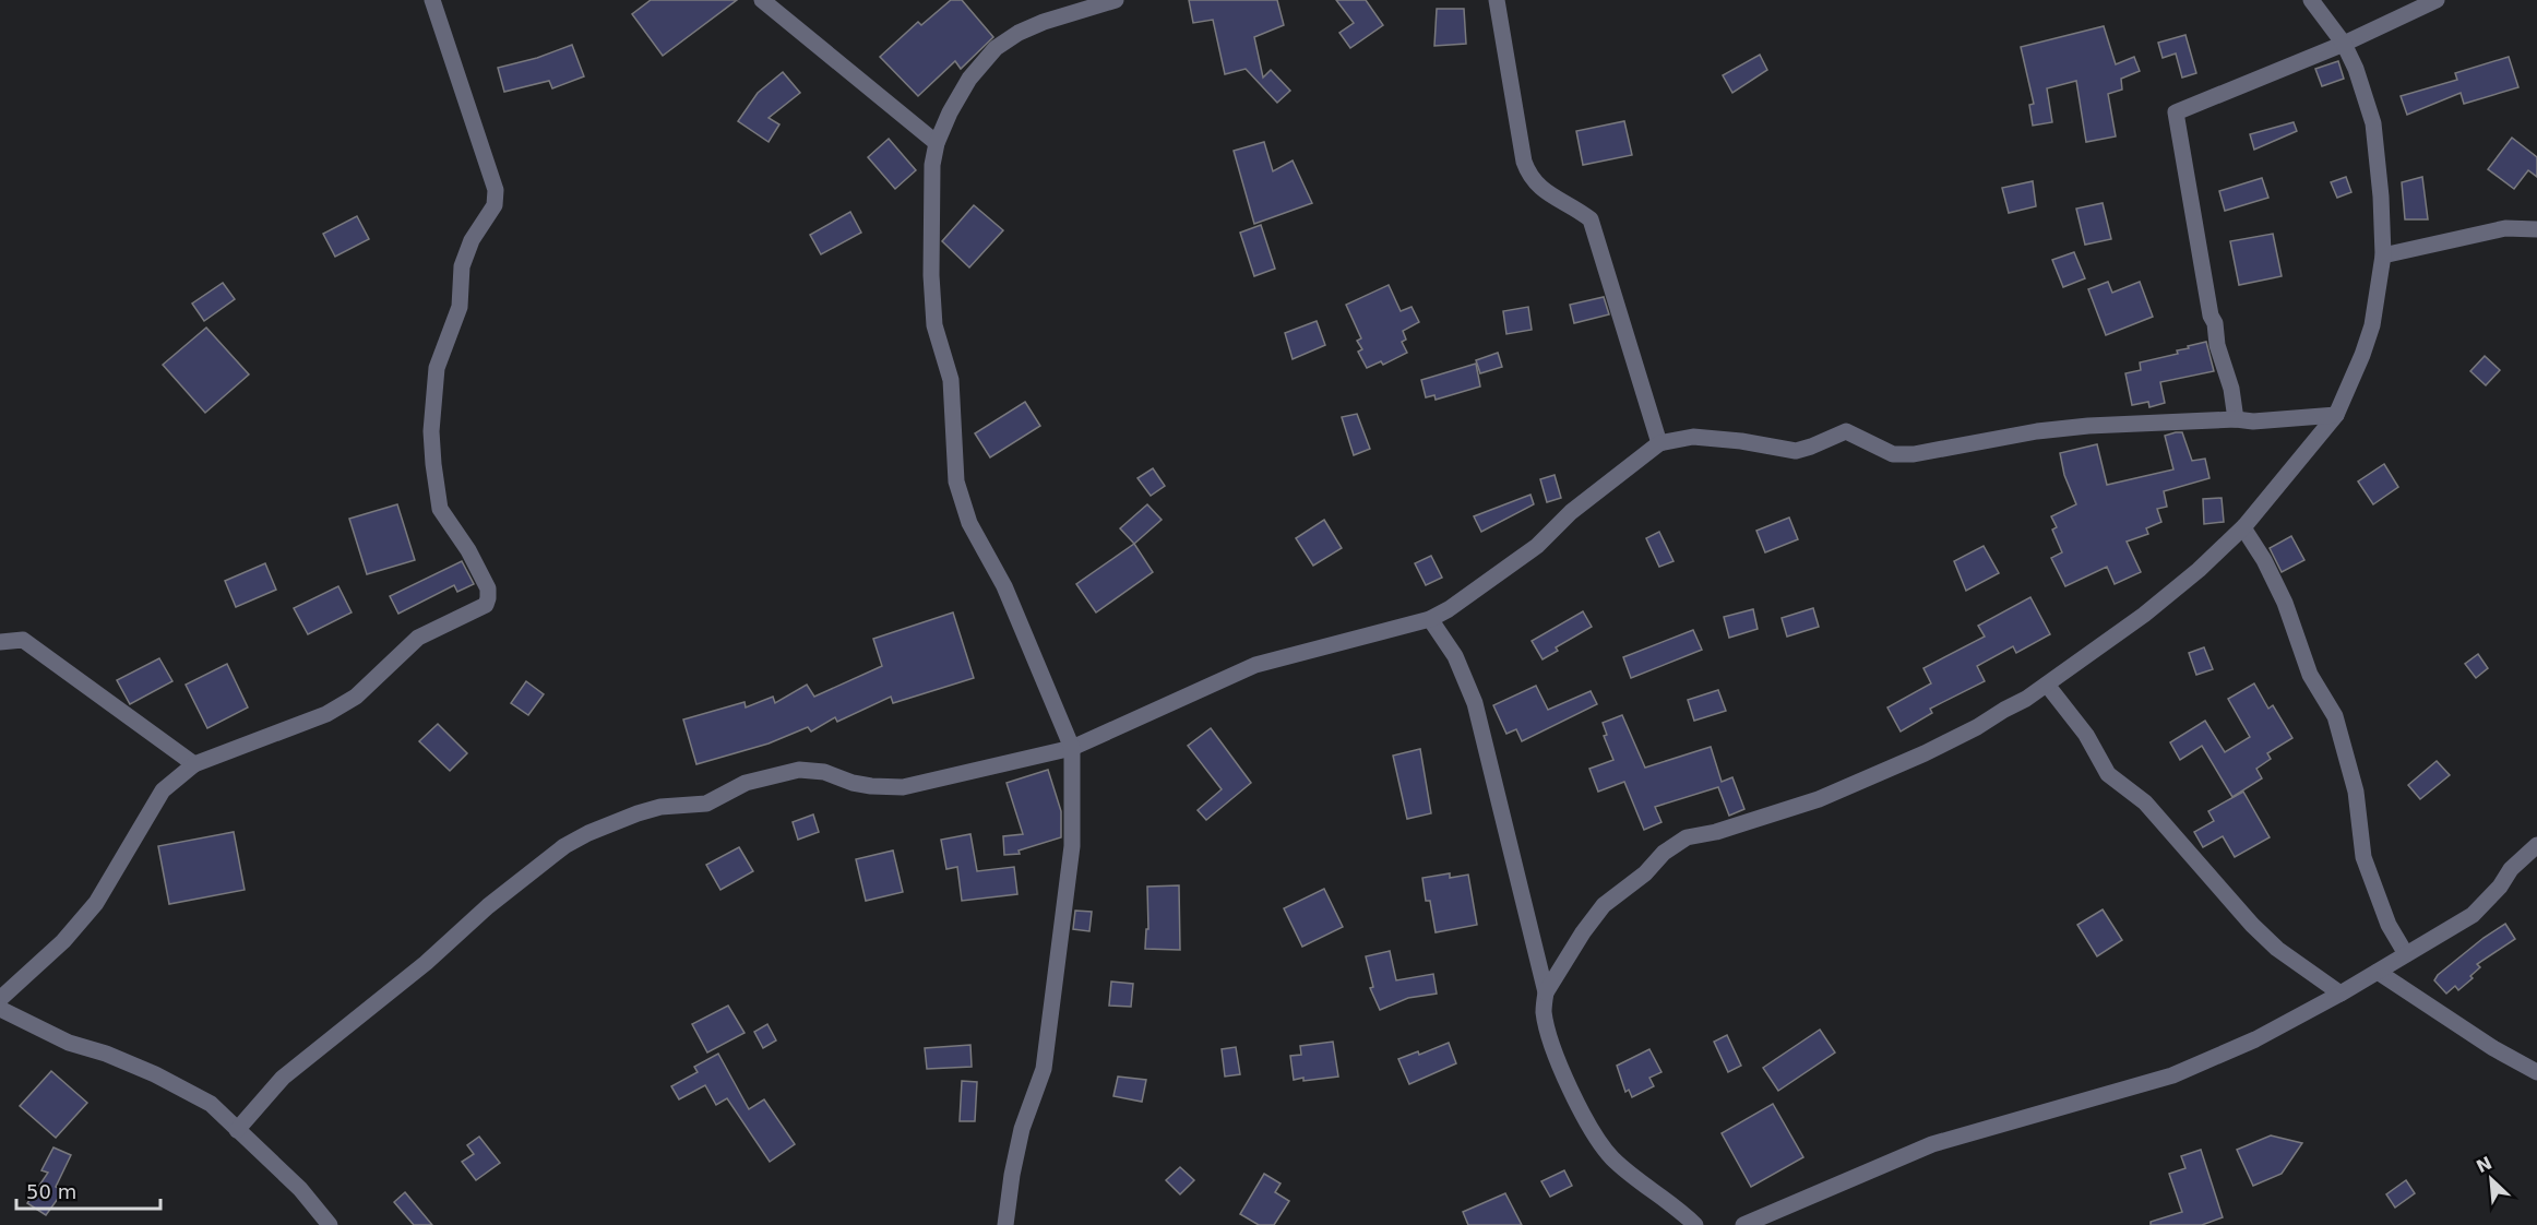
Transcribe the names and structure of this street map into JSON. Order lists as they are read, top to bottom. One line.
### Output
{"scale_bar":"50 m","north":"top left"}
